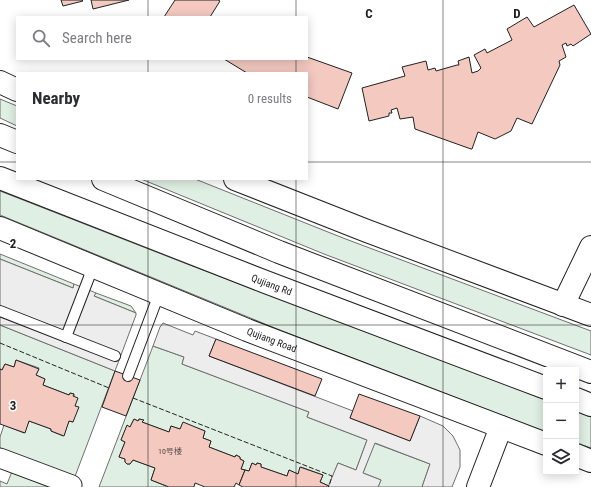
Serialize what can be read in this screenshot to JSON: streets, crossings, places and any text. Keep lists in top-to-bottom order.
{
  "streets": {
    "main road": ["Qujiang Rd", "Qujiang Road"]
  },
  "house_numbers": ["10号楼"],
  "page": {
    "search": "Search here",
    "heading": ["Nearby", "0 results"],
    "map_buttons": ["+", "−"]
  },
  "grid": {
    "columns": ["C", "D"],
    "rows": ["2", "3"]
  }
}
